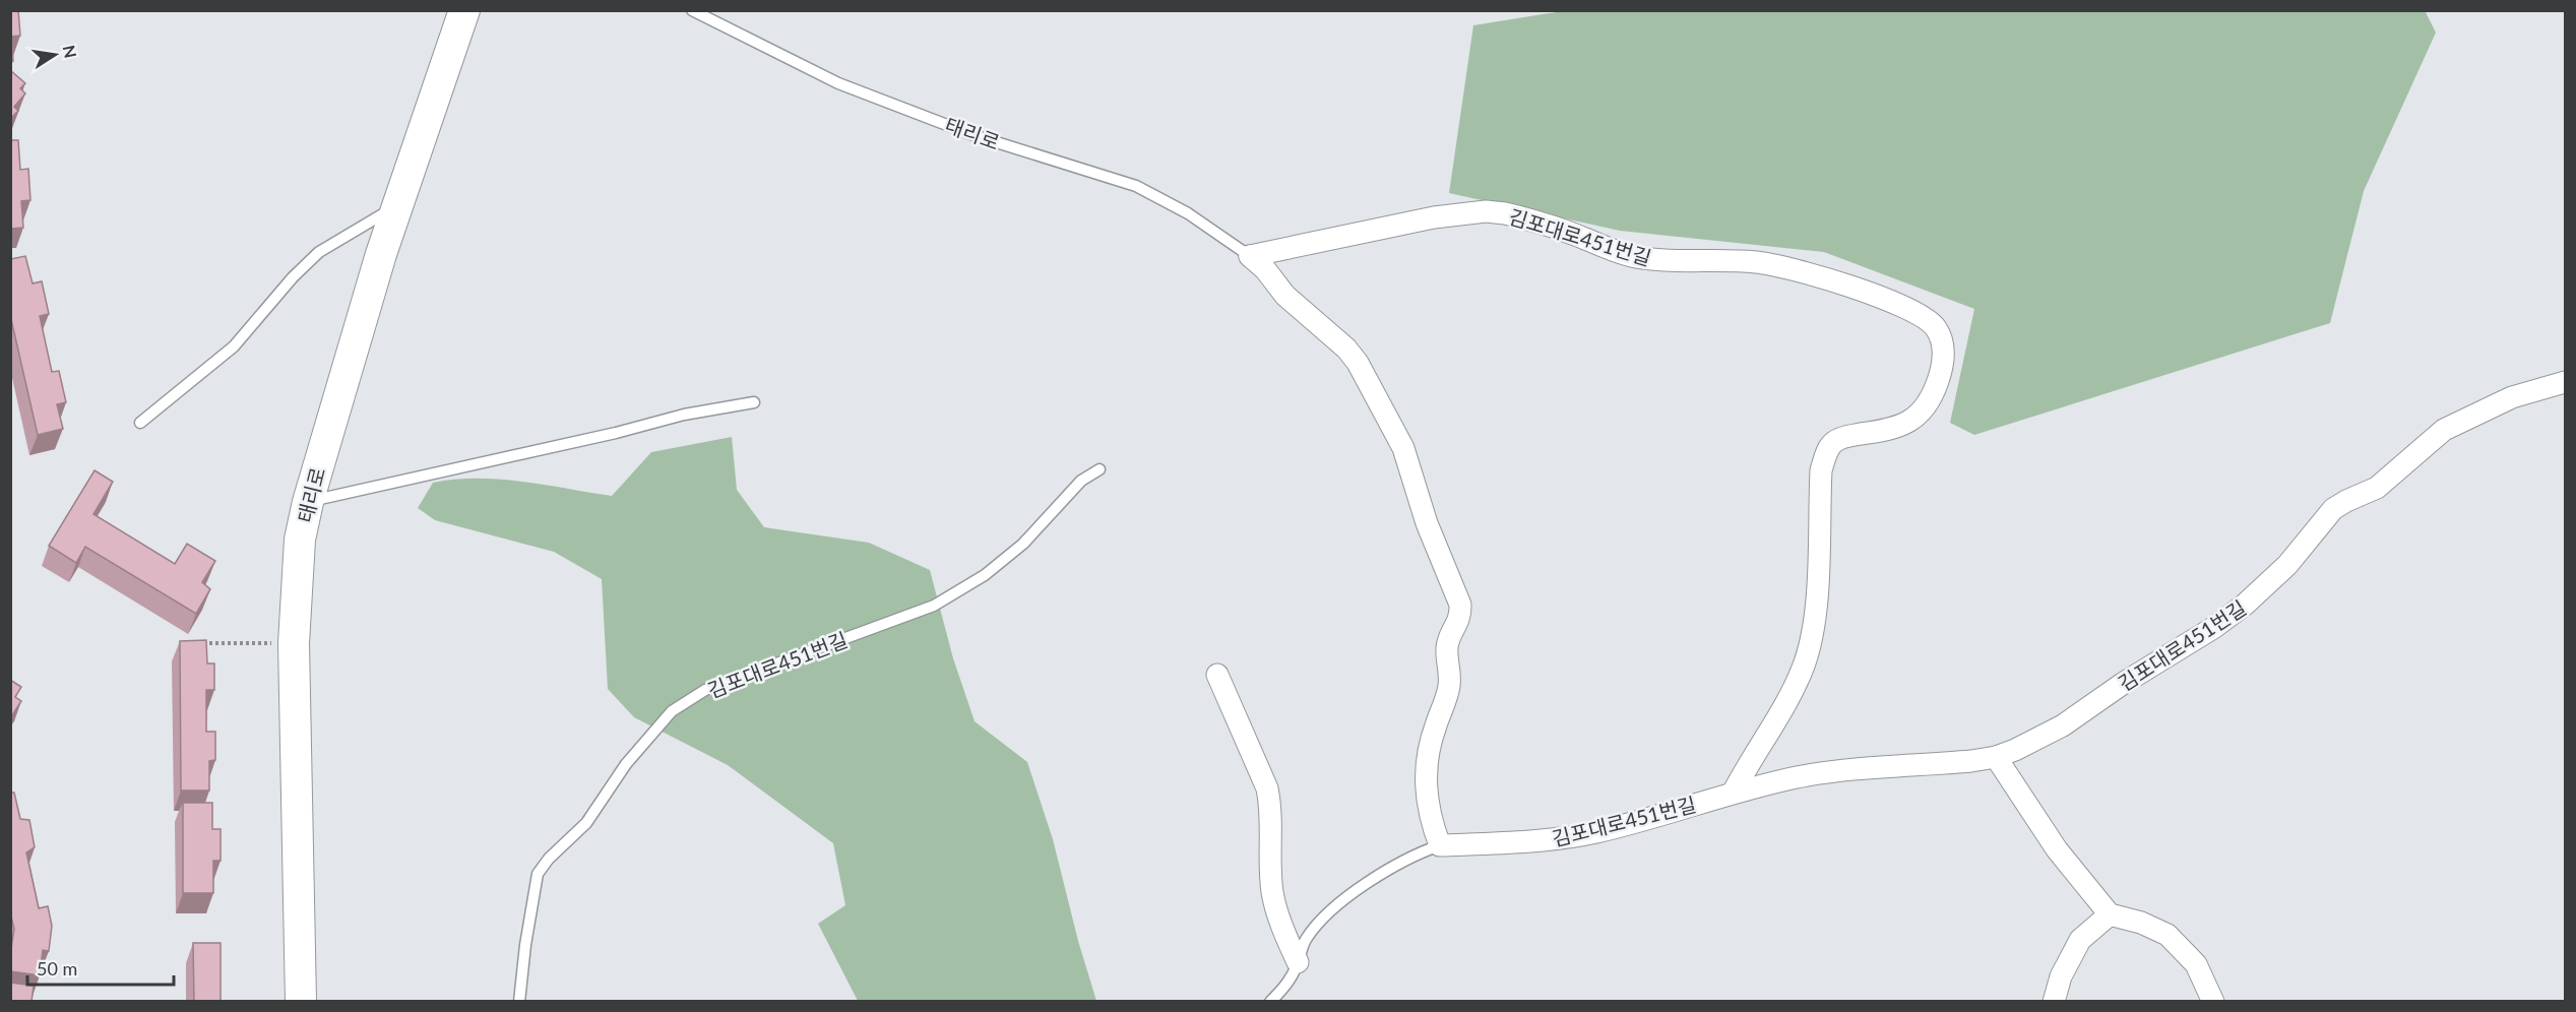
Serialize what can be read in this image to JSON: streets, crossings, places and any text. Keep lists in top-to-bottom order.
{
  "streets": {
    "street": ["태리로", "김포대로451번길"]
  },
  "crossings": [
    ["태리로", "김포대로451번길"]
  ],
  "scale_bar": "50 m",
  "north": "right"
}
